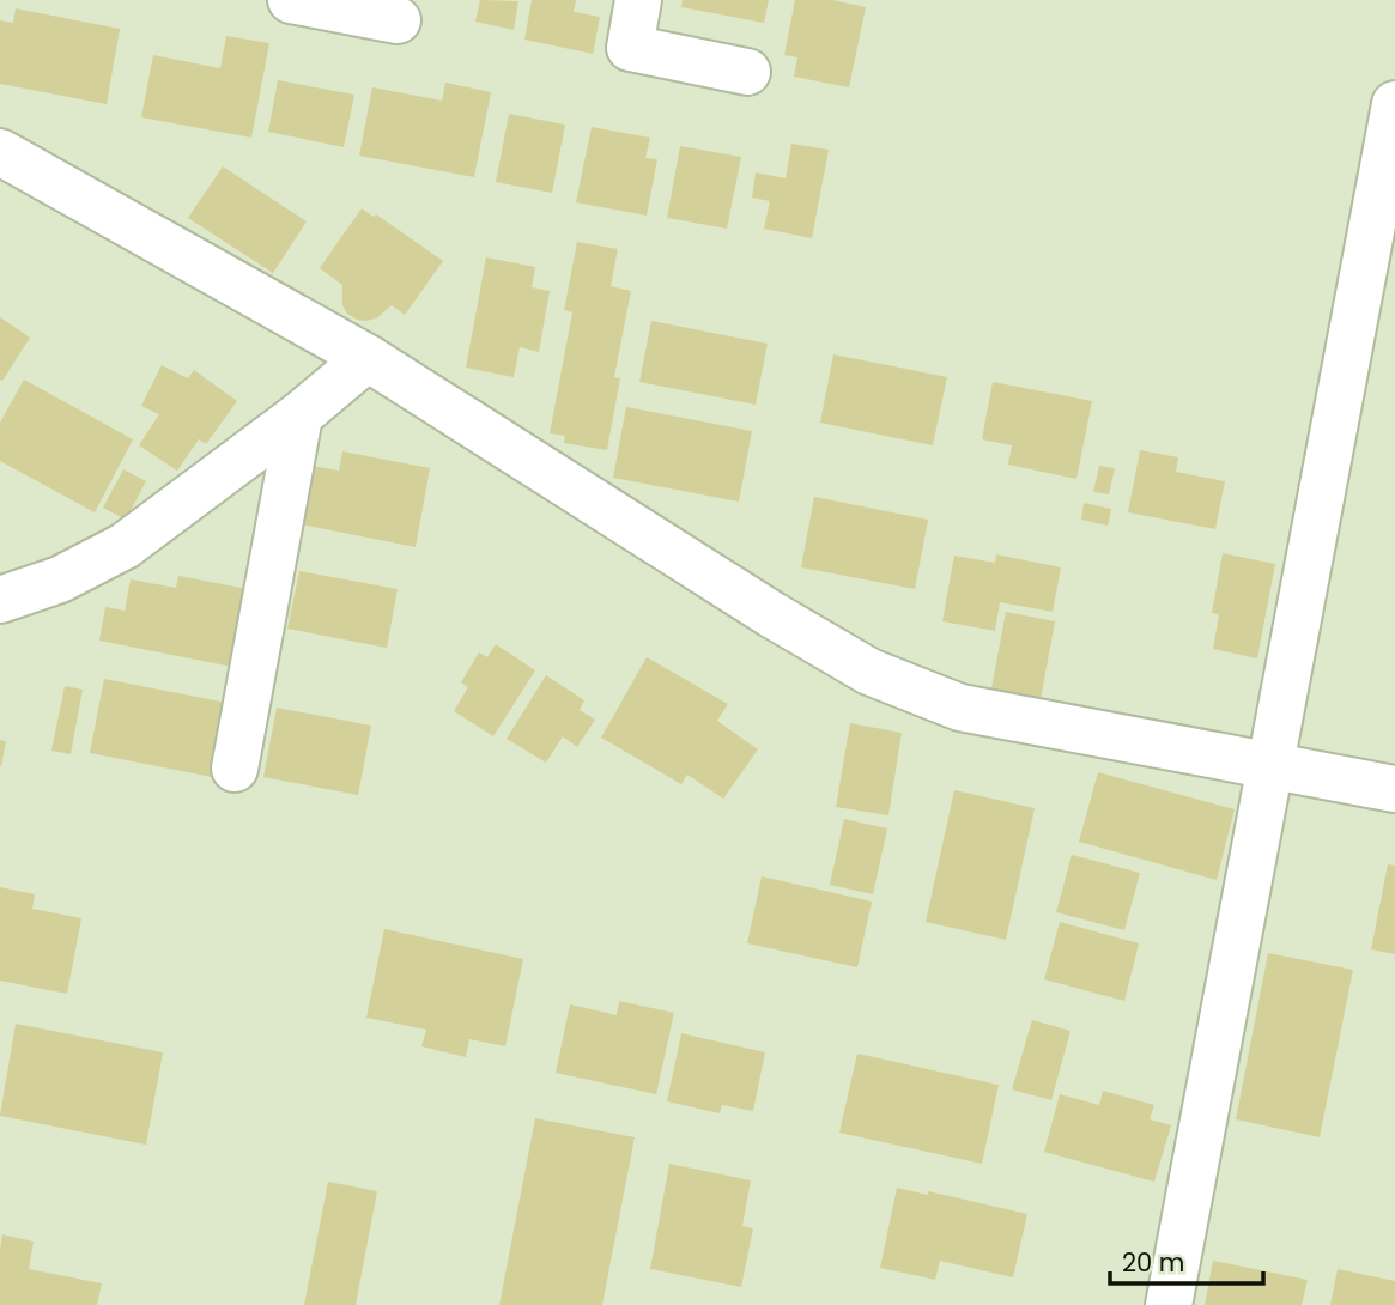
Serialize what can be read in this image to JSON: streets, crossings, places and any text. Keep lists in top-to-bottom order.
{
  "scale_bar": "20 m"
}
